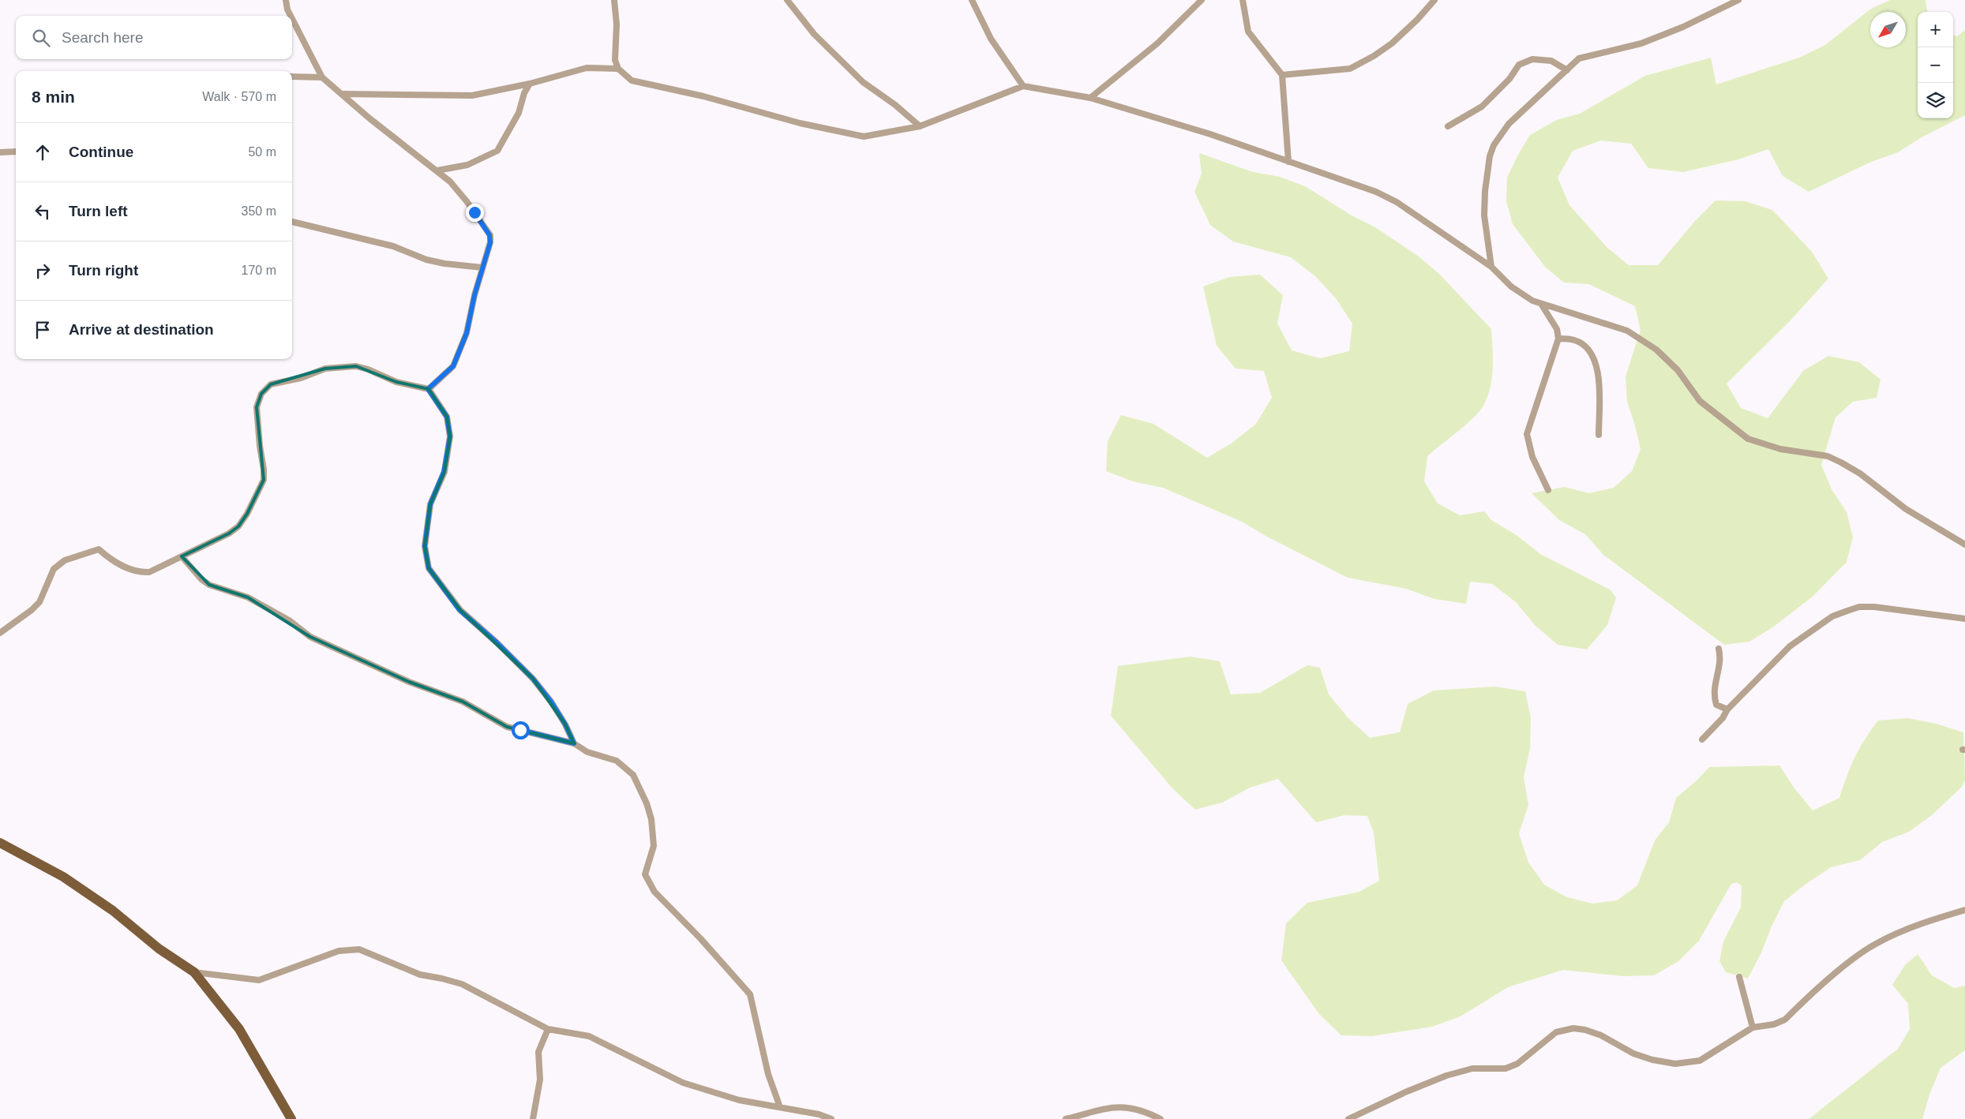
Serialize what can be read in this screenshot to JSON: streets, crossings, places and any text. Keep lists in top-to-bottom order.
{
  "north": "bottom left",
  "page": {
    "map_buttons": ["+", "−"],
    "search": "Search here",
    "heading": ["8 min", "Walk · 570 m"],
    "list": [
      ["Continue", "50 m"],
      ["Turn left", "350 m"],
      ["Turn right", "170 m"],
      "Arrive at destination"
    ]
  }
}
